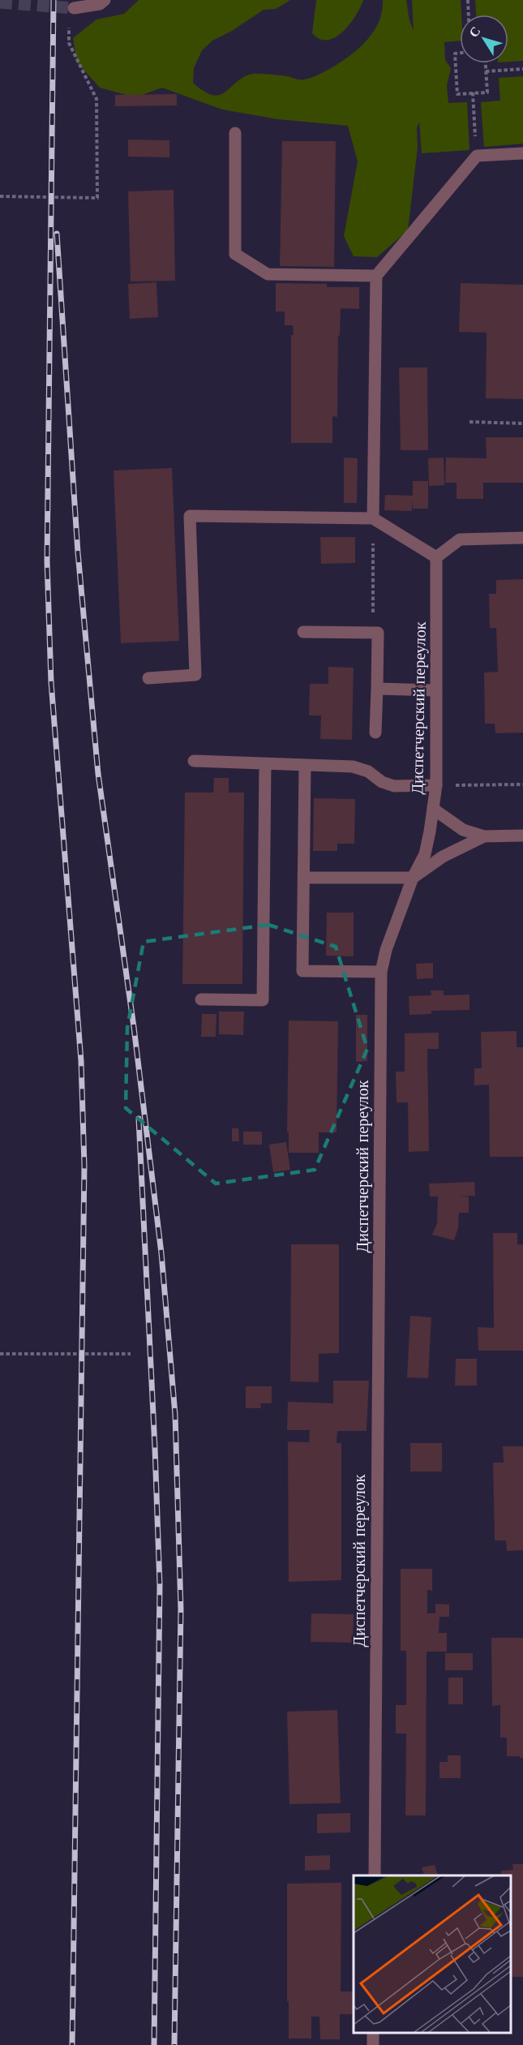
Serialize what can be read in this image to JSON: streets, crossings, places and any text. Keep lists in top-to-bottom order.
{
  "streets": {
    "street": ["Диспетчерский переулок"]
  },
  "north": "top left"
}
